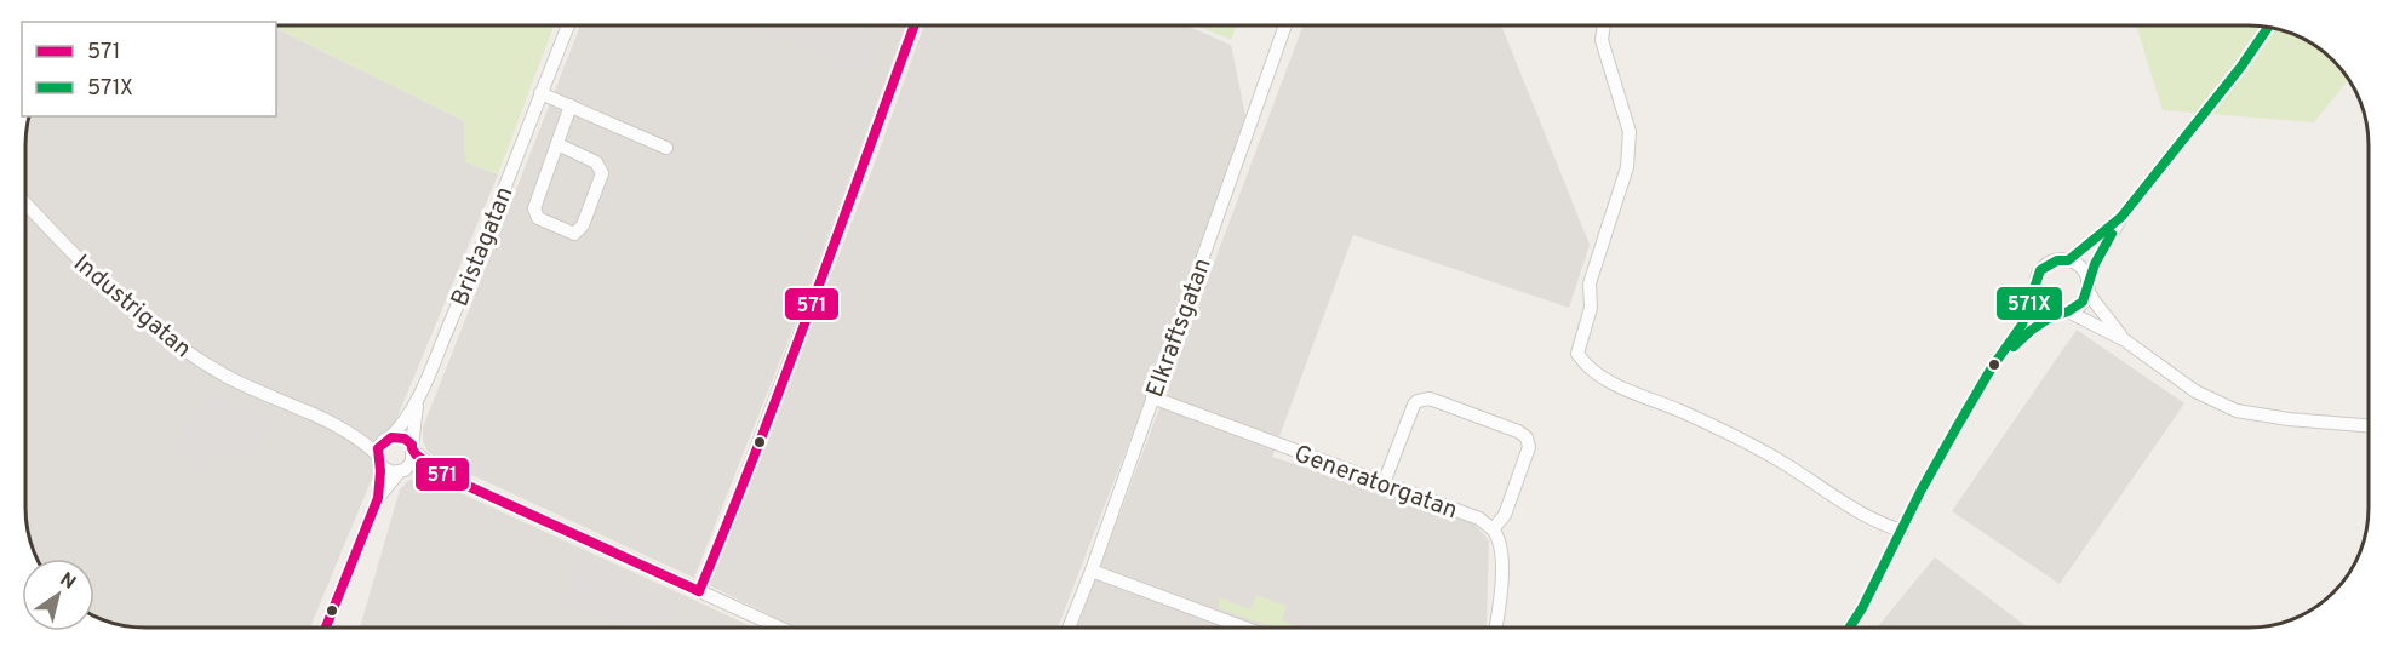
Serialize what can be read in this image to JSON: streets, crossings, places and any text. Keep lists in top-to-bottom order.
{
  "streets": {
    "street": [
      "Bristagatan",
      "Industrigatan",
      "Elkraftsgatan",
      "Generatorgatan"
    ]
  },
  "crossings": [
    ["Bristagatan", "Industrigatan"],
    ["Elkraftsgatan", "Generatorgatan"]
  ],
  "lines": ["transit line 571", "transit line 571X"],
  "legend": ["571", "571X"],
  "north": "top right"
}
